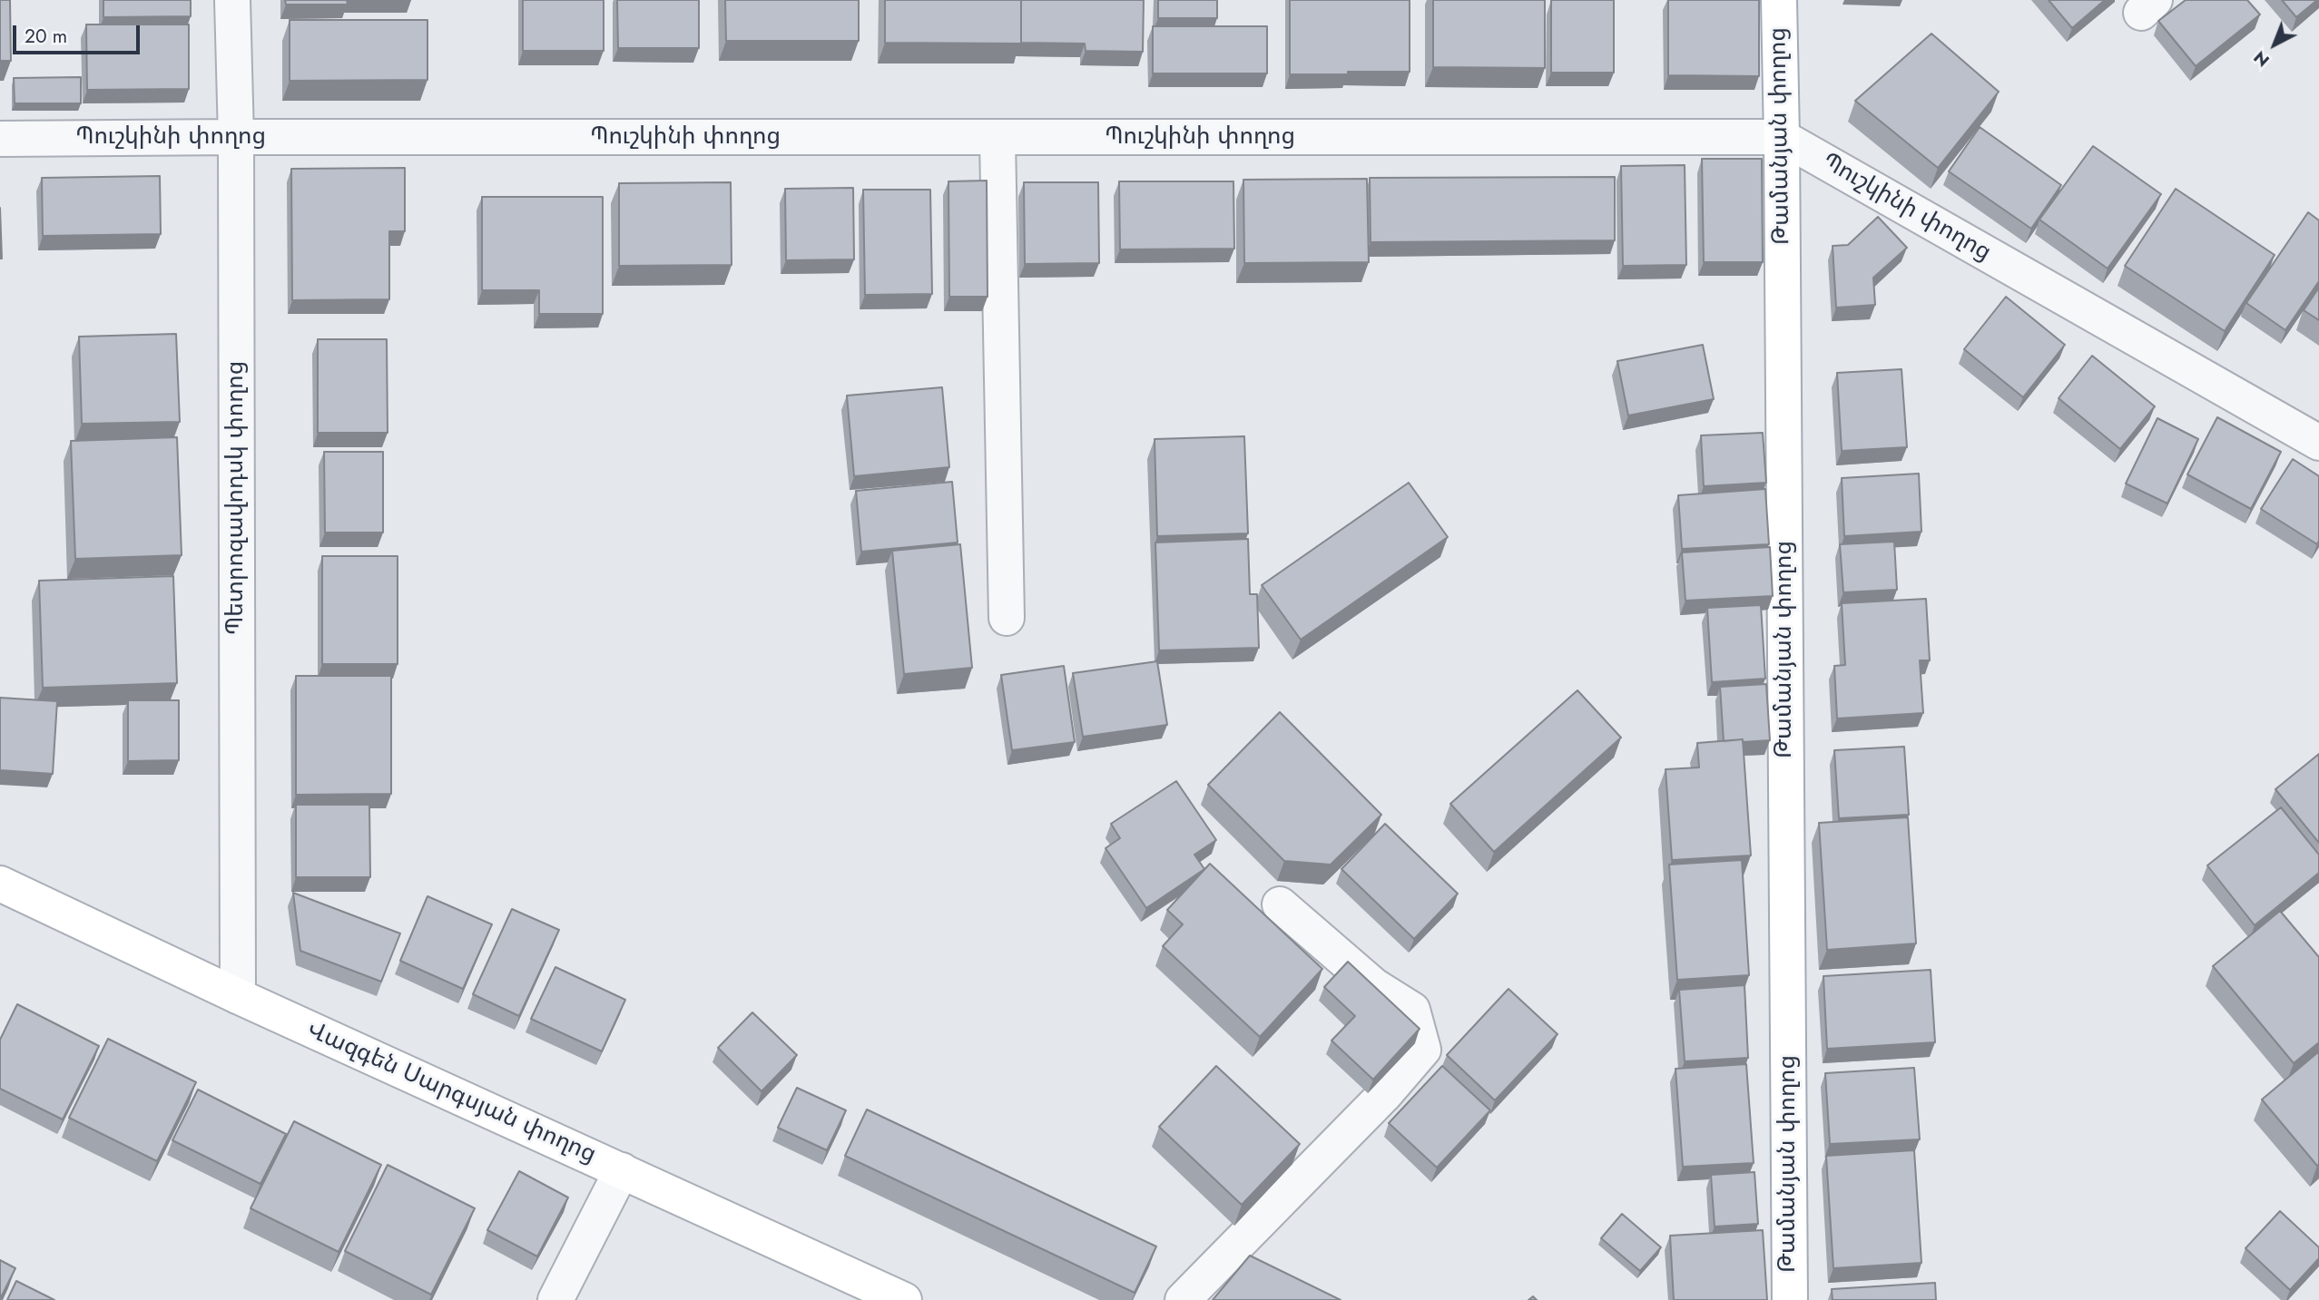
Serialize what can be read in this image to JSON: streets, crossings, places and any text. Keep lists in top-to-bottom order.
{
  "streets": {
    "main road": ["Թամանյան փողոց", "Վազգեն Սարգսյան փողոց"],
    "street": ["Պուշկինի փողոց", "Պետրոզավոդսկ փողոց"]
  },
  "crossings": [
    ["Թամանյան փողոց", "Պուշկինի փողոց"],
    ["Պուշկինի փողոց", "Պետրոզավոդսկ փողոց"],
    ["Պետրոզավոդսկ փողոց", "Վազգեն Սարգսյան փողոց"]
  ],
  "scale_bar": "20 m",
  "north": "bottom left"
}
